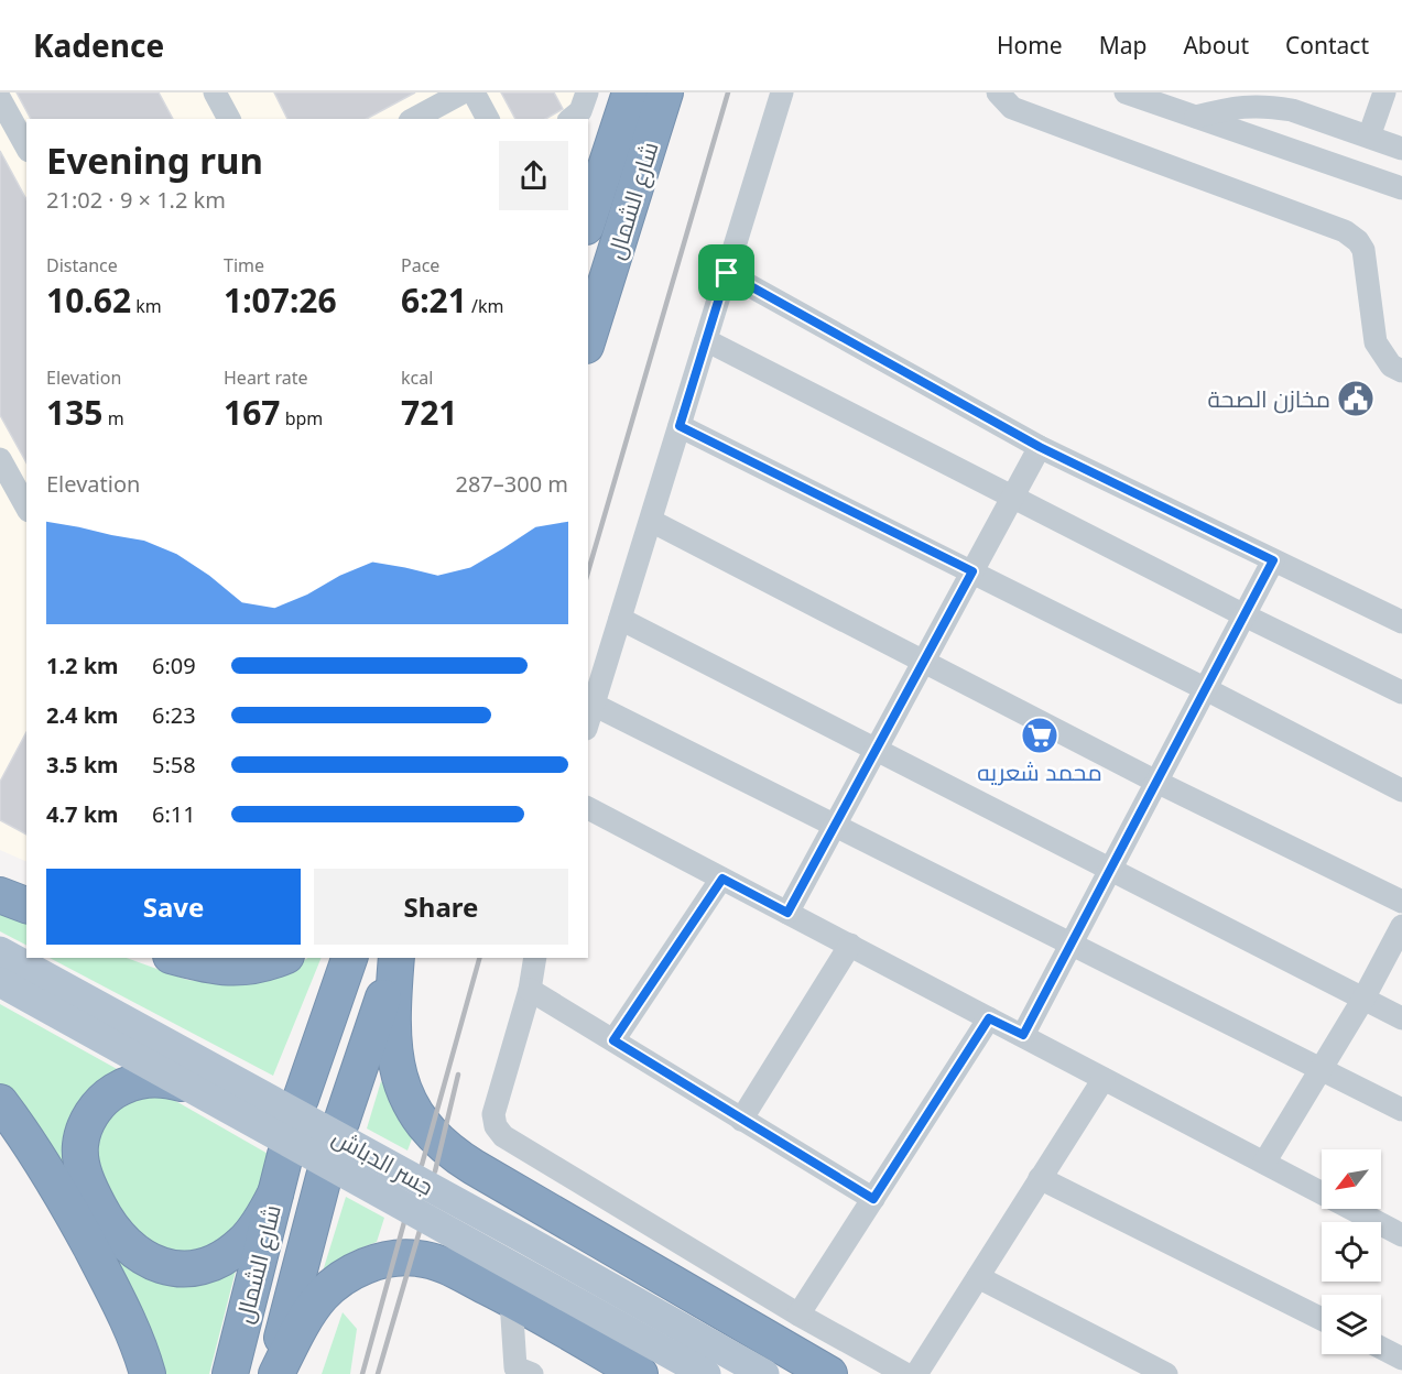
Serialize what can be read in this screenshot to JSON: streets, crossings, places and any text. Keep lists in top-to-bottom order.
{
  "streets": {
    "highway": ["شارع الشمال"],
    "main road": ["جسر الدباش"]
  },
  "places": {
    "public building": ["مخازن الصحة"],
    "supermarket": ["محمد شعريه"]
  },
  "north": "bottom left",
  "page": {
    "header": "Kadence",
    "nav": [
      "Home",
      "Map",
      "About",
      "Contact"
    ],
    "heading": ["Evening run", "21:02 · 9 × 1.2 km"],
    "stats": [
      ["Distance", "10.62 km"],
      ["Time", "1:07:26"],
      ["Pace", "6:21 /km"],
      ["Elevation", "135 m"],
      ["Heart rate", "167 bpm"],
      ["kcal", "721"]
    ],
    "chart": ["Elevation", "287–300 m"],
    "list": [
      {
        "name": "1.2 km",
        "note": "6:09"
      },
      {
        "name": "2.4 km",
        "note": "6:23"
      },
      {
        "name": "3.5 km",
        "note": "5:58"
      },
      {
        "name": "4.7 km",
        "note": "6:11"
      }
    ],
    "buttons": ["Save", "Share"]
  }
}
